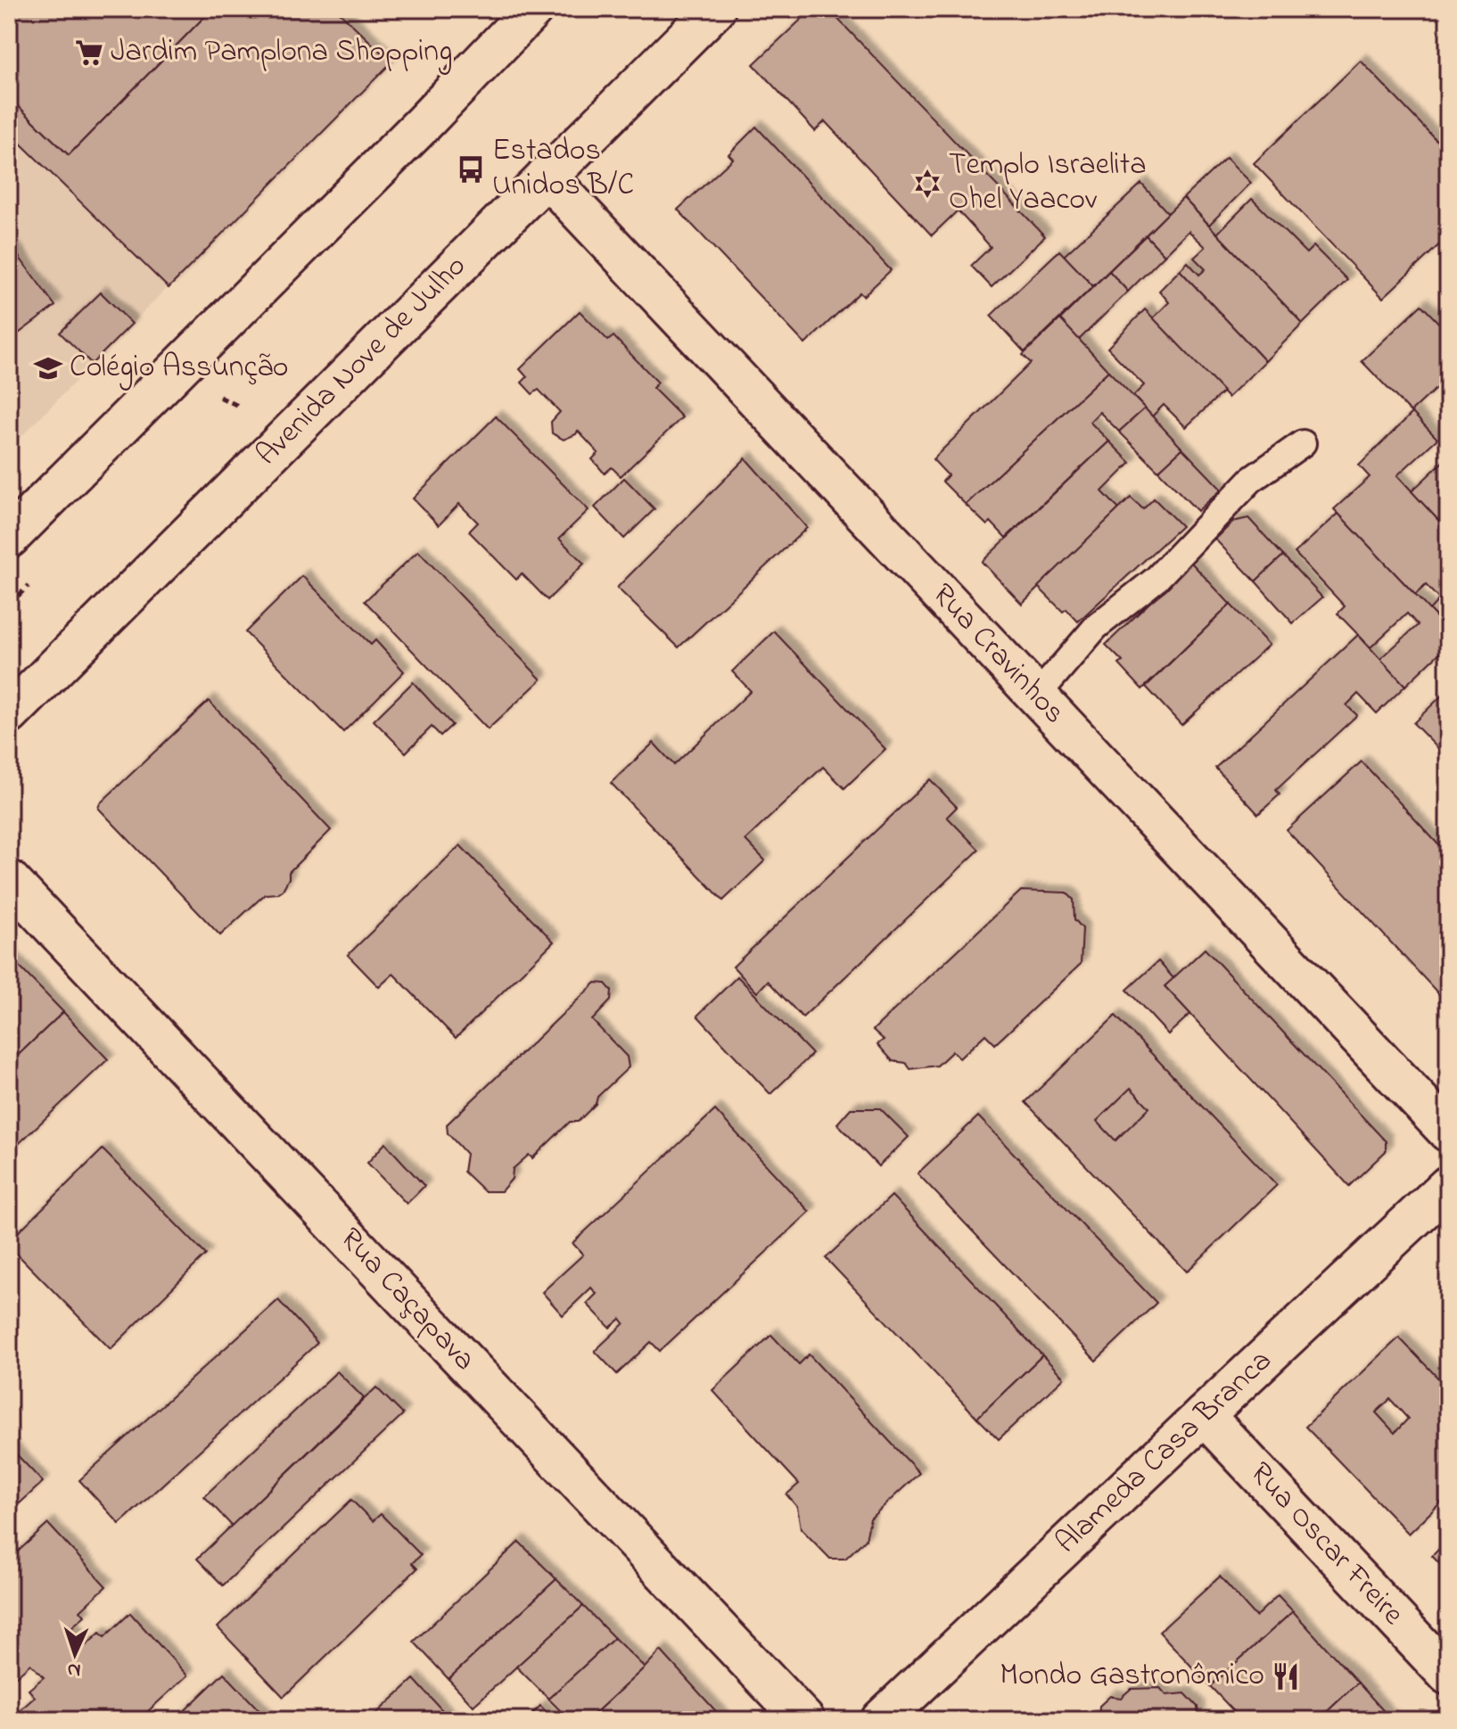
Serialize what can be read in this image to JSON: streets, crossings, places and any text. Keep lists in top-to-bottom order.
{
  "streets": {
    "street": [
      "Avenida Nove de Julho",
      "Rua Cravinhos",
      "Rua Caçapava",
      "Alameda Casa Branca",
      "Rua Oscar Freire"
    ]
  },
  "crossings": [
    ["Avenida Nove de Julho", "Rua Cravinhos"],
    ["Alameda Casa Branca", "Rua Oscar Freire"]
  ],
  "places": {
    "supermarket": ["Jardim Pamplona Shopping"],
    "bus stop": ["Estados Unidos B/C"],
    "synagogue": ["Templo Israelita Ohel Yaacov"],
    "school or university": ["Colégio Assunção"],
    "restaurant": ["Mondo Gastronômico"]
  },
  "north": "bottom"
}
